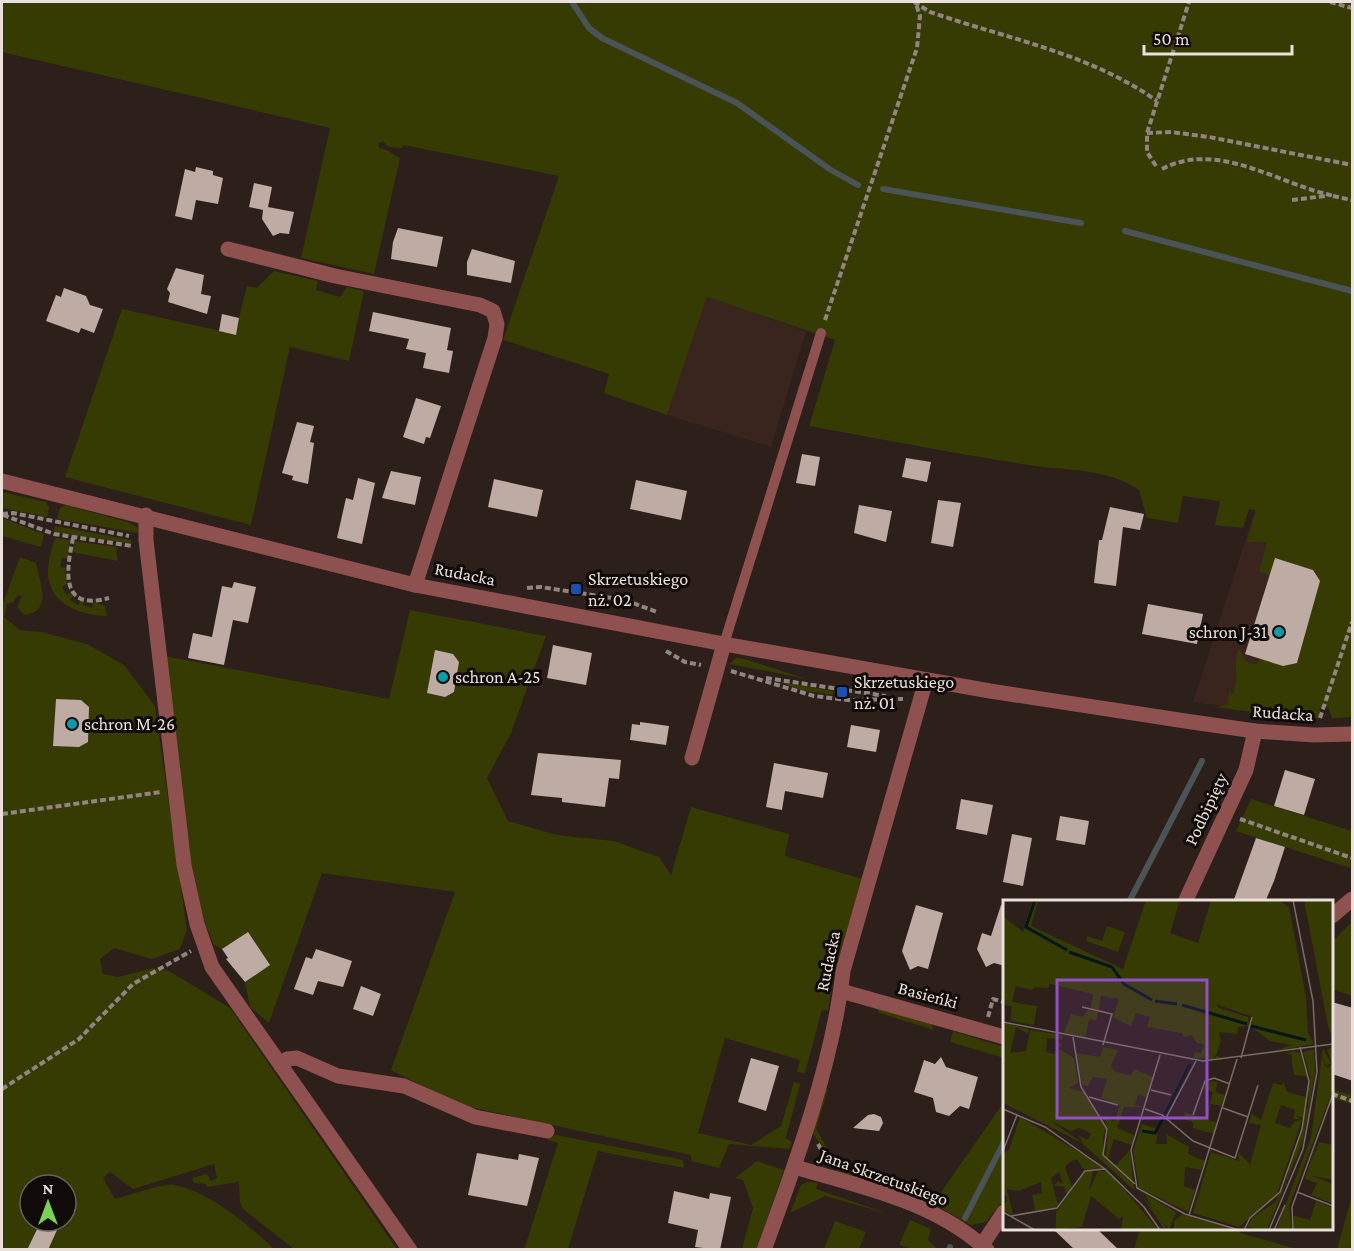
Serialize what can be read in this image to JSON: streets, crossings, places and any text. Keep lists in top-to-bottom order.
{
  "streets": {
    "street": [
      "Rudacka",
      "Podbipięty",
      "Basieńki",
      "Jana Skrzetuskiego"
    ]
  },
  "crossings": [
    ["Rudacka", "Podbipięty"],
    ["Rudacka", "Basieńki"],
    ["Rudacka", "Jana Skrzetuskiego"]
  ],
  "places": {
    "transit": ["Skrzetuskiego nż. 02", "Skrzetuskiego nż. 01"],
    "other": ["schron J-31", "schron A-25", "schron M-26"]
  },
  "scale_bar": "50 m",
  "north": "top"
}
